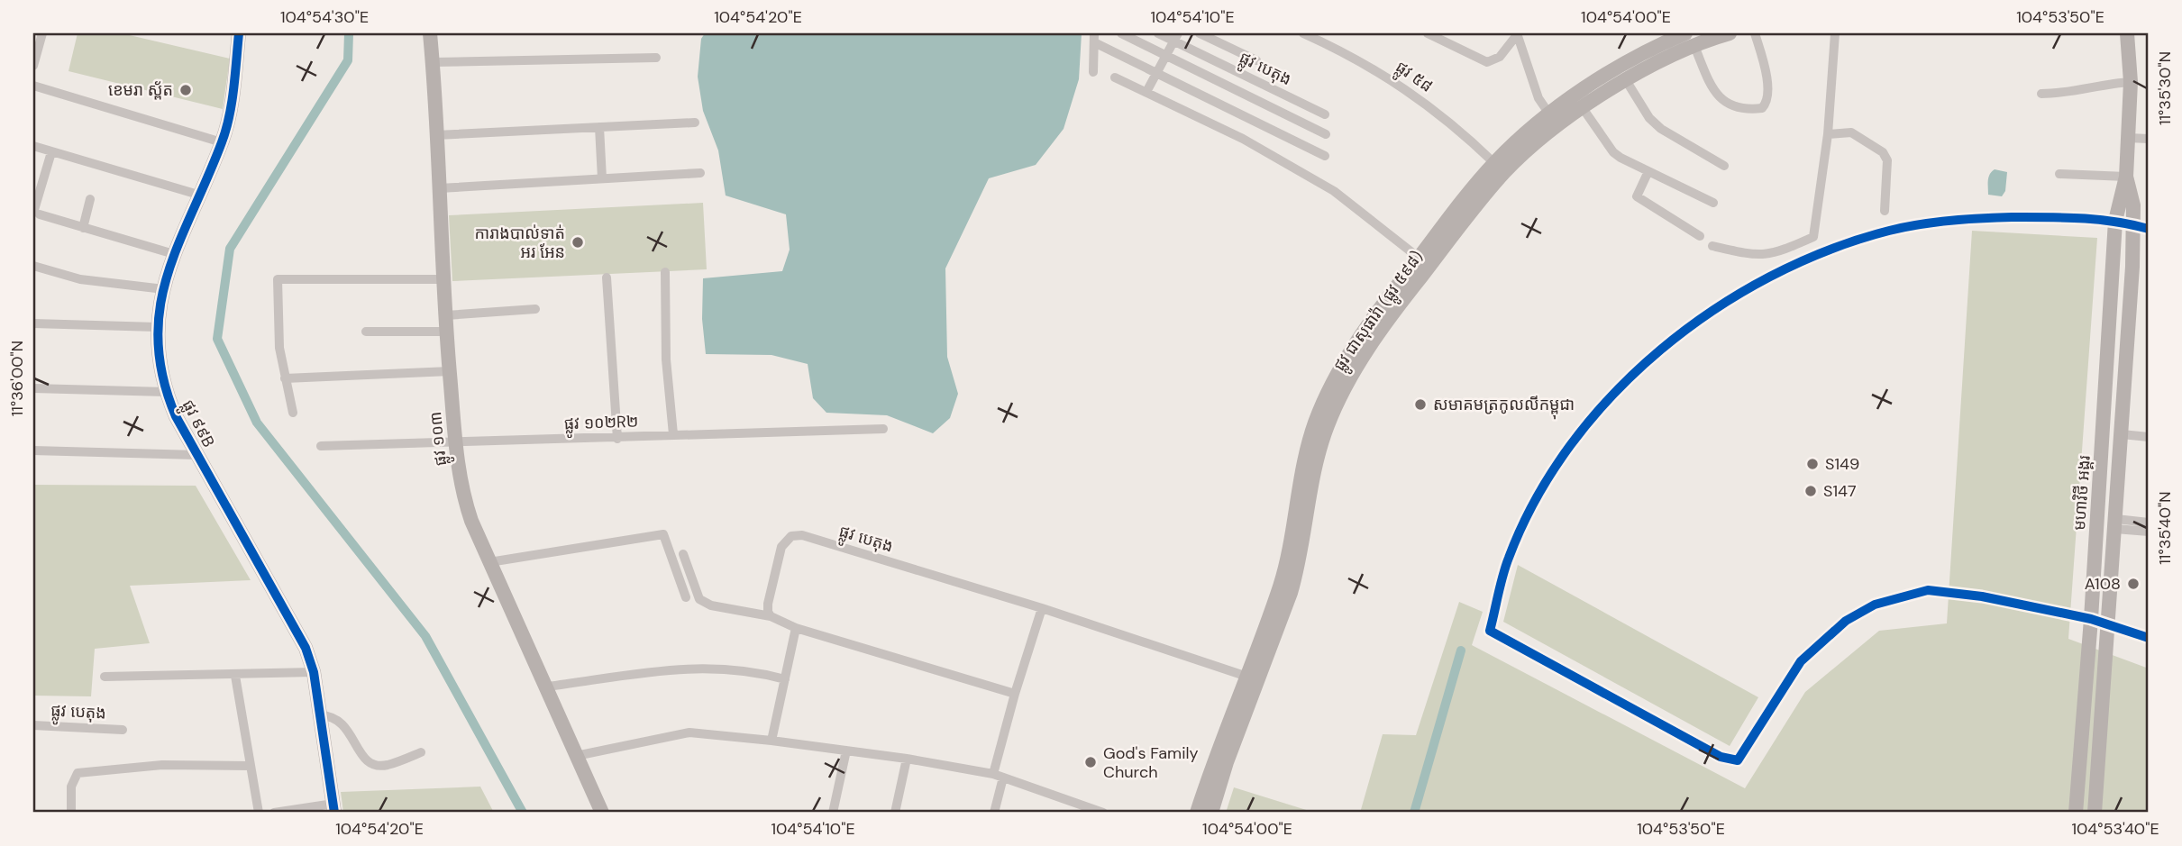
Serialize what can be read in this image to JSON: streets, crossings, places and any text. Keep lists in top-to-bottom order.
{
  "streets": {
    "main road": [
      "ផ្លូវ ជាសុផារ៉ា (ផ្លូវ ៥៩៨)",
      "ផ្លូវ ៩៩B",
      "ផ្លូវ ១០៣",
      "មហាវិថី អង្គរ"
    ],
    "street": ["ផ្លូវ បេតុង", "ផ្លូវ ៥៨", "ផ្លូវ ១០២R២"]
  },
  "crossings": [
    ["ផ្លូវ បេតុង", "ផ្លូវ ជាសុផារ៉ា (ផ្លូវ ៥៩៨)"],
    ["ផ្លូវ ៥៨", "ផ្លូវ ជាសុផារ៉ា (ផ្លូវ ៥៩៨)"],
    ["ផ្លូវ ១០២R២", "ផ្លូវ ១០៣"]
  ],
  "places": [
    "ខេមរា ស្ព័ត",
    "ការាងបាល់ទាត់ អរ អែន",
    "សមាគមត្រកូលលីកម្ពុជា",
    "S149",
    "S147",
    "A108",
    "God's Family Church"
  ],
  "coordinates": [
    "104°54'30\"E",
    "104°54'20\"E",
    "104°54'10\"E",
    "104°54'00\"E",
    "104°53'50\"E",
    "11°35'30\"N",
    "11°36'00\"N",
    "11°35'40\"N",
    "104°53'40\"E"
  ]
}
